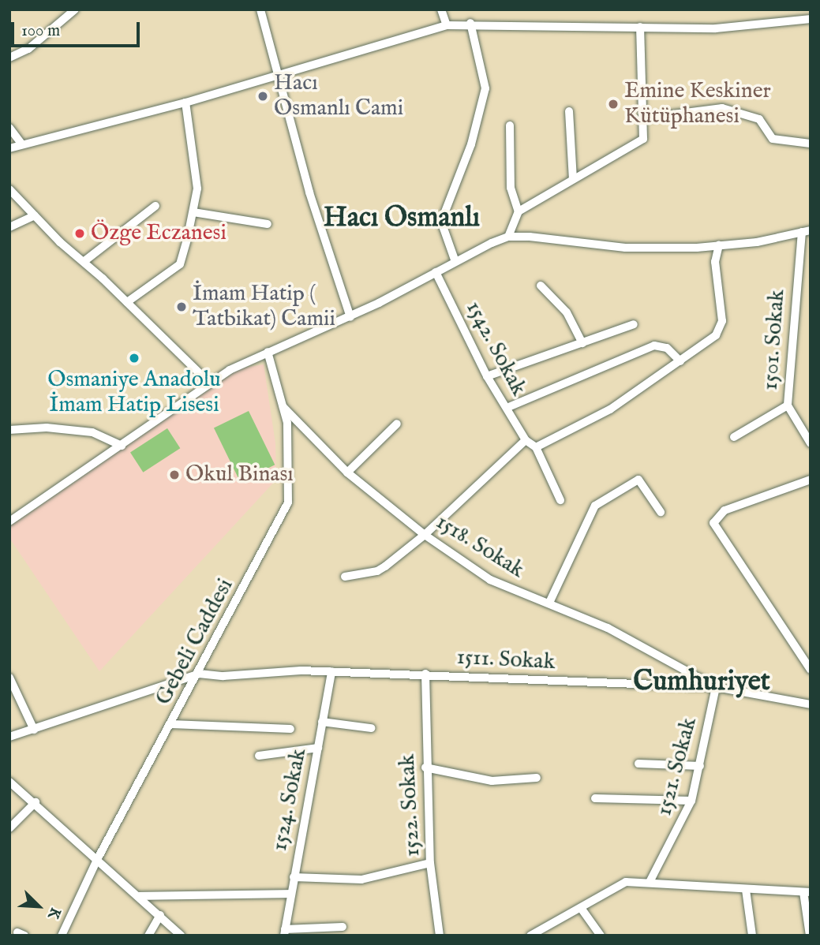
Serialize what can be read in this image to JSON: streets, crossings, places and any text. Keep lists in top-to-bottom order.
{
  "streets": {
    "street": [
      "1501. Sokak",
      "1542. Sokak",
      "1518. Sokak",
      "Gebeli Caddesi",
      "1511. Sokak",
      "1521. Sokak",
      "1524. Sokak",
      "1522. Sokak"
    ]
  },
  "crossings": [
    ["1518. Sokak", "Gebeli Caddesi"],
    ["1518. Sokak", "1511. Sokak"],
    ["1518. Sokak", "1521. Sokak"],
    ["Gebeli Caddesi", "1511. Sokak"],
    ["1511. Sokak", "1521. Sokak"],
    ["1511. Sokak", "1524. Sokak"],
    ["1511. Sokak", "1522. Sokak"]
  ],
  "districts": ["Hacı Osmanlı", "Cumhuriyet"],
  "places": [
    "Hacı Osmanlı Cami",
    "Emine Keskiner Kütüphanesi",
    "Özge Eczanesi",
    "İmam Hatip ( Tatbikat) Camii",
    "Osmaniye Anadolu İmam Hatip Lisesi",
    "Okul Binası"
  ],
  "scale_bar": "100 m",
  "north": "bottom right"
}
